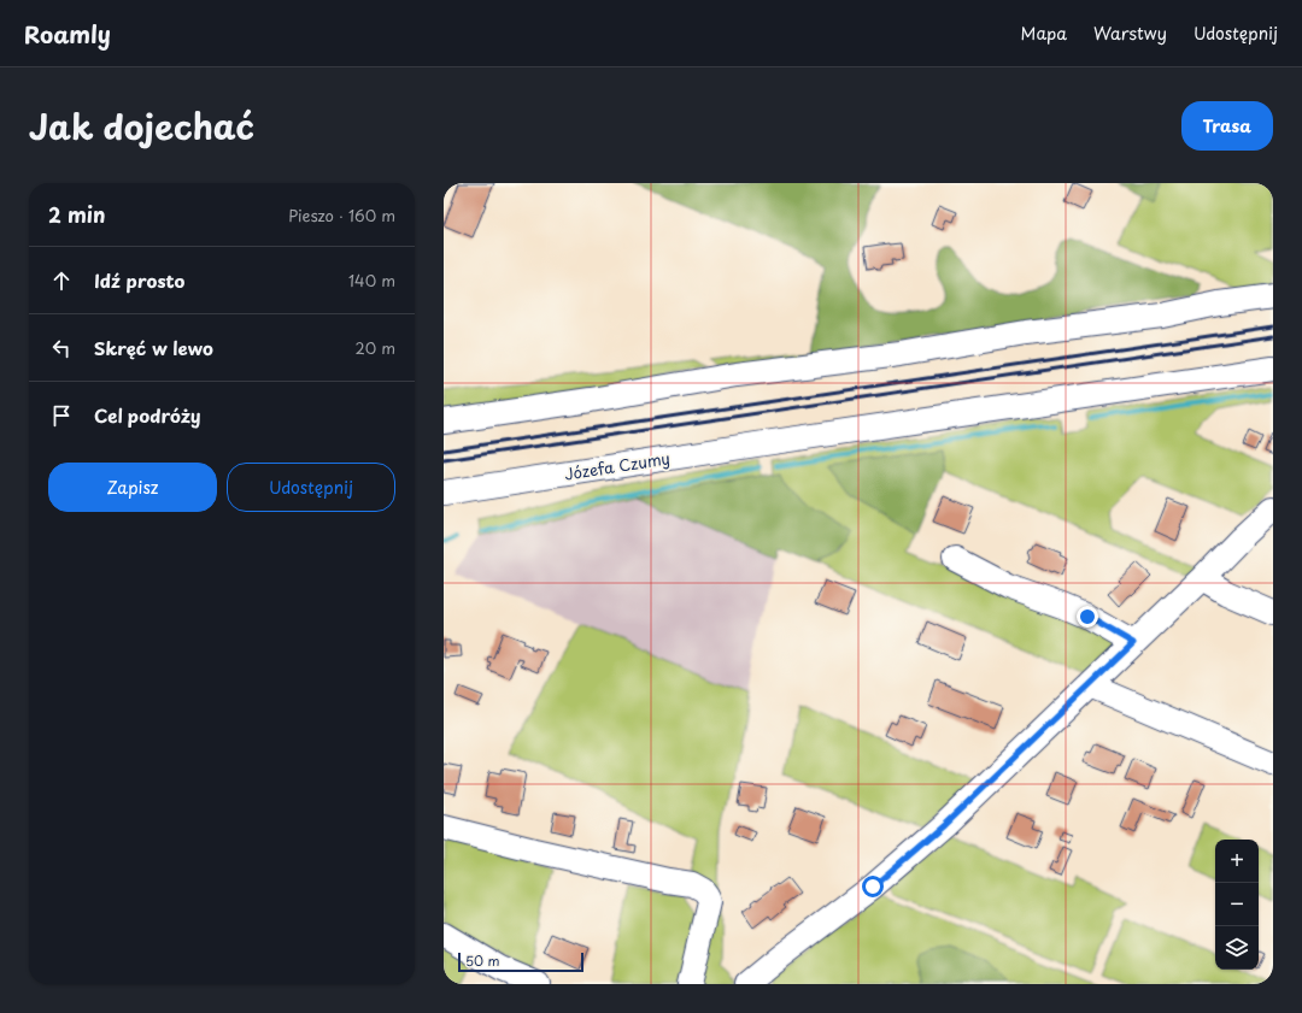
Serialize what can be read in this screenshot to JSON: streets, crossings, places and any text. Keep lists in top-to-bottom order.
{
  "streets": {
    "street": ["Józefa Czumy"]
  },
  "scale_bar": "50 m",
  "page": {
    "header": "Roamly",
    "nav": ["Mapa", "Warstwy", "Udostępnij"],
    "title": "Jak dojechać",
    "buttons": [
      "Trasa",
      ["Zapisz", "Udostępnij"]
    ],
    "heading": ["2 min", "Pieszo · 160 m"],
    "list": [
      ["Idź prosto", "140 m"],
      ["Skręć w lewo", "20 m"],
      "Cel podróży"
    ],
    "map_buttons": ["+", "−"],
    "scale": "50 m"
  }
}
